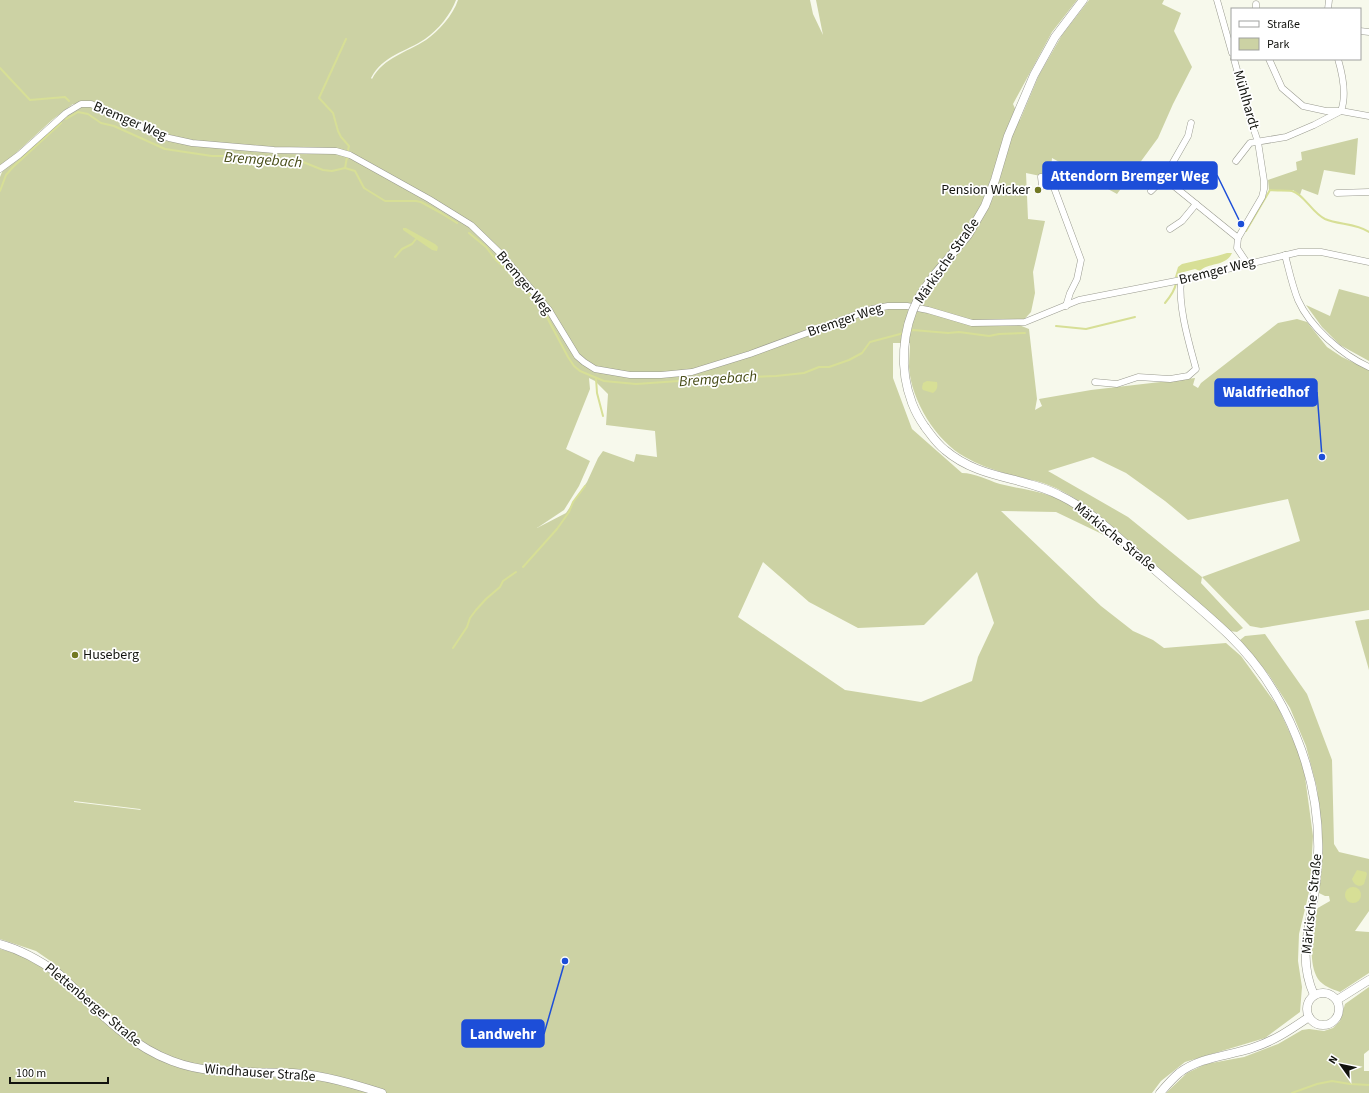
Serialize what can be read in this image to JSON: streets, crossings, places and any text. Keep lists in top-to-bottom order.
{
  "streets": {
    "main road": ["Märkische Straße", "Plettenberger Straße", "Windhauser Straße"],
    "street": ["Mühlhardt", "Bremger Weg"]
  },
  "crossings": [
    ["Plettenberger Straße", "Windhauser Straße"]
  ],
  "water": ["Bremgebach"],
  "places": [
    "Pension Wicker",
    "Attendorn Bremger Weg",
    "Waldfriedhof",
    "Huseberg",
    "Landwehr"
  ],
  "legend": ["Straße", "Park"],
  "scale_bar": "100 m",
  "north": "top left"
}
